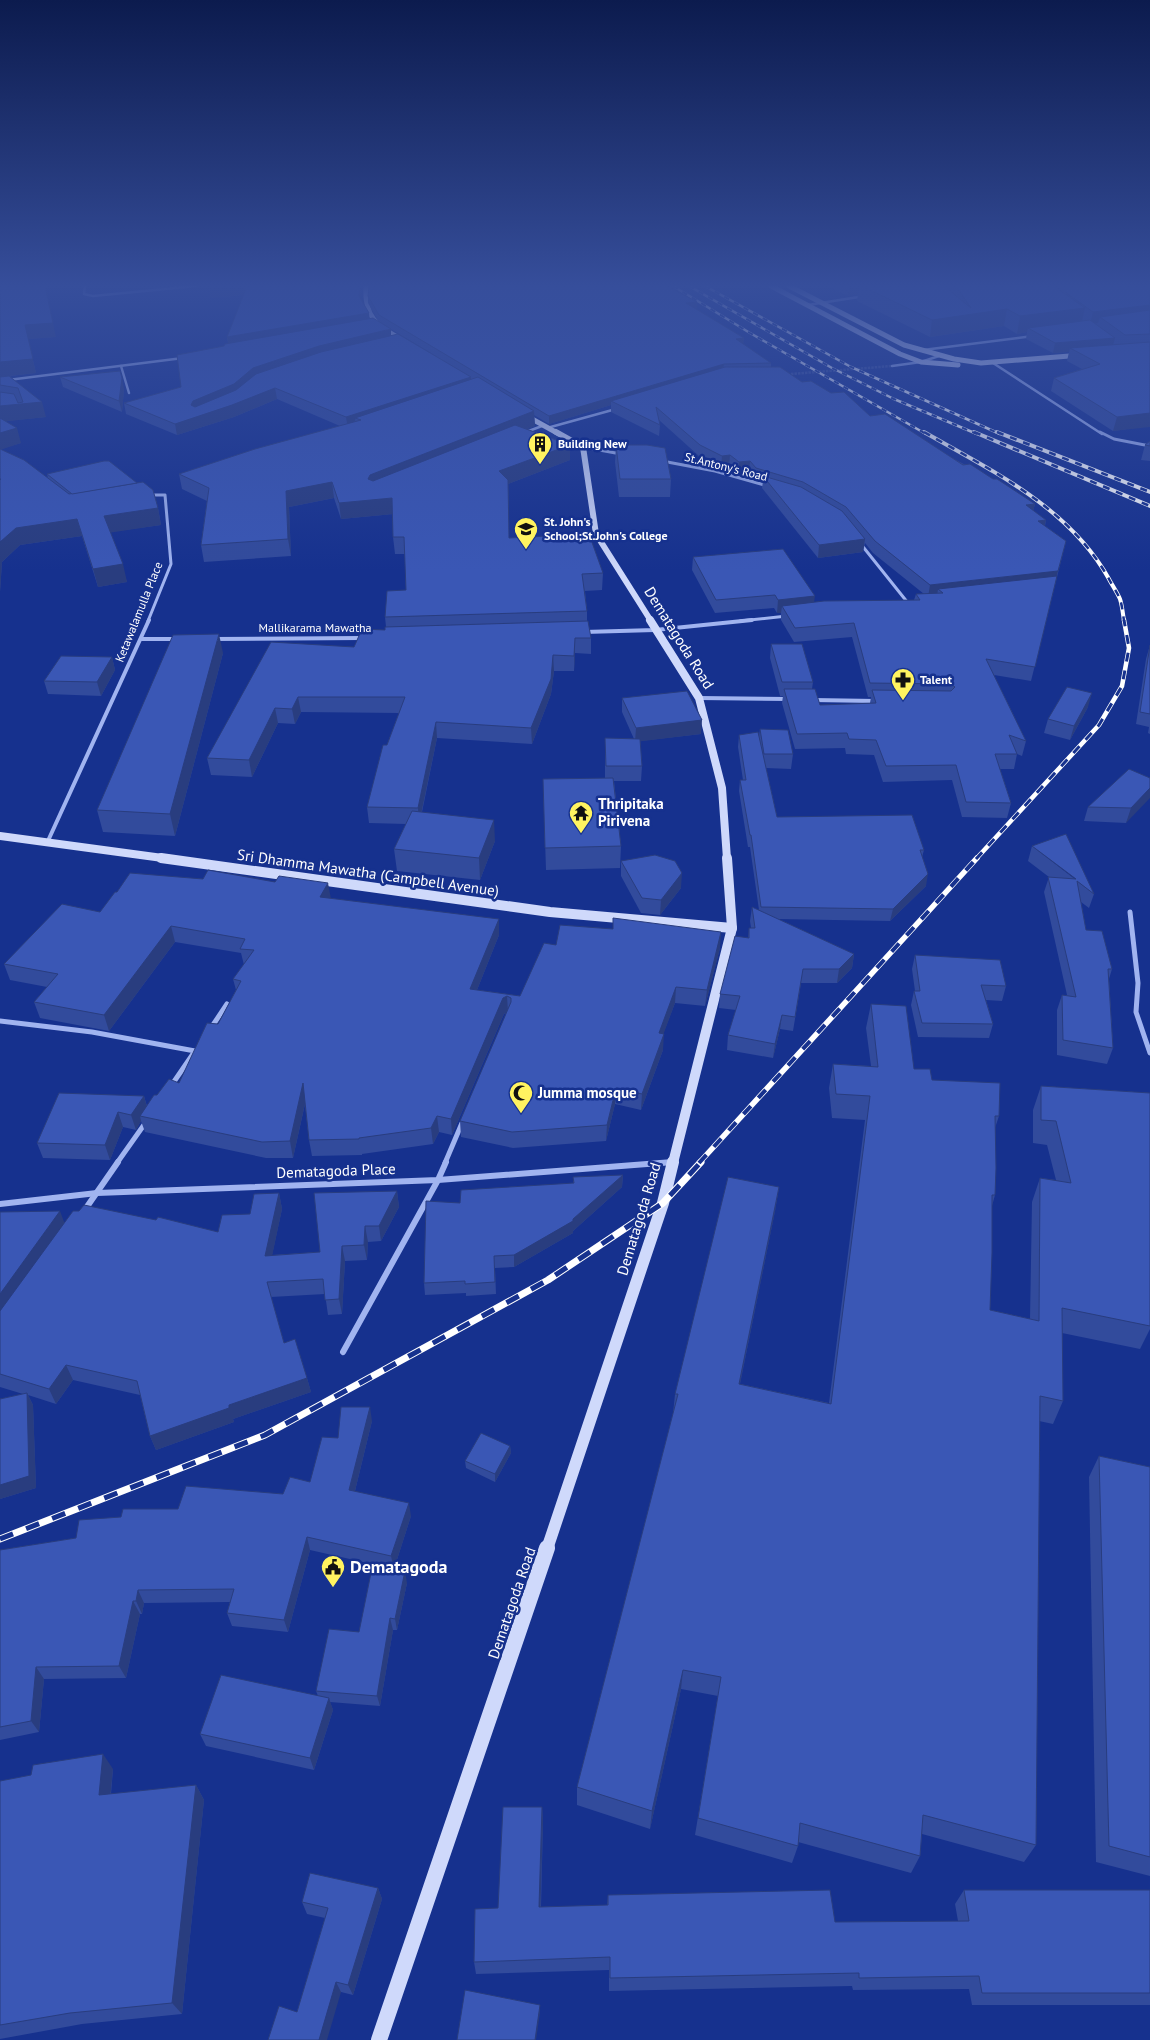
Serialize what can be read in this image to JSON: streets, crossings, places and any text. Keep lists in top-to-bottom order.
{
  "streets": {
    "main road": ["Dematagoda Road", "Sri Dhamma Mawatha (Campbell Avenue)"],
    "street": [
      "St.Antony's Road",
      "Ketawalamulla Place",
      "Mallikarama Mawatha",
      "Dematagoda Place"
    ]
  },
  "crossings": [
    ["Ketawalamulla Place", "Sri Dhamma Mawatha (Campbell Avenue)"],
    ["Dematagoda Road", "Sri Dhamma Mawatha (Campbell Avenue)"],
    ["Dematagoda Road", "Dematagoda Place"]
  ],
  "places": {
    "building": ["Building New"],
    "school or university": ["St. John's School;St.John's College"],
    "pharmacy": ["Talent"],
    "temple": ["Thripitaka Pirivena"],
    "mosque": ["Jumma mosque"],
    "public building": ["Dematagoda"]
  }
}
